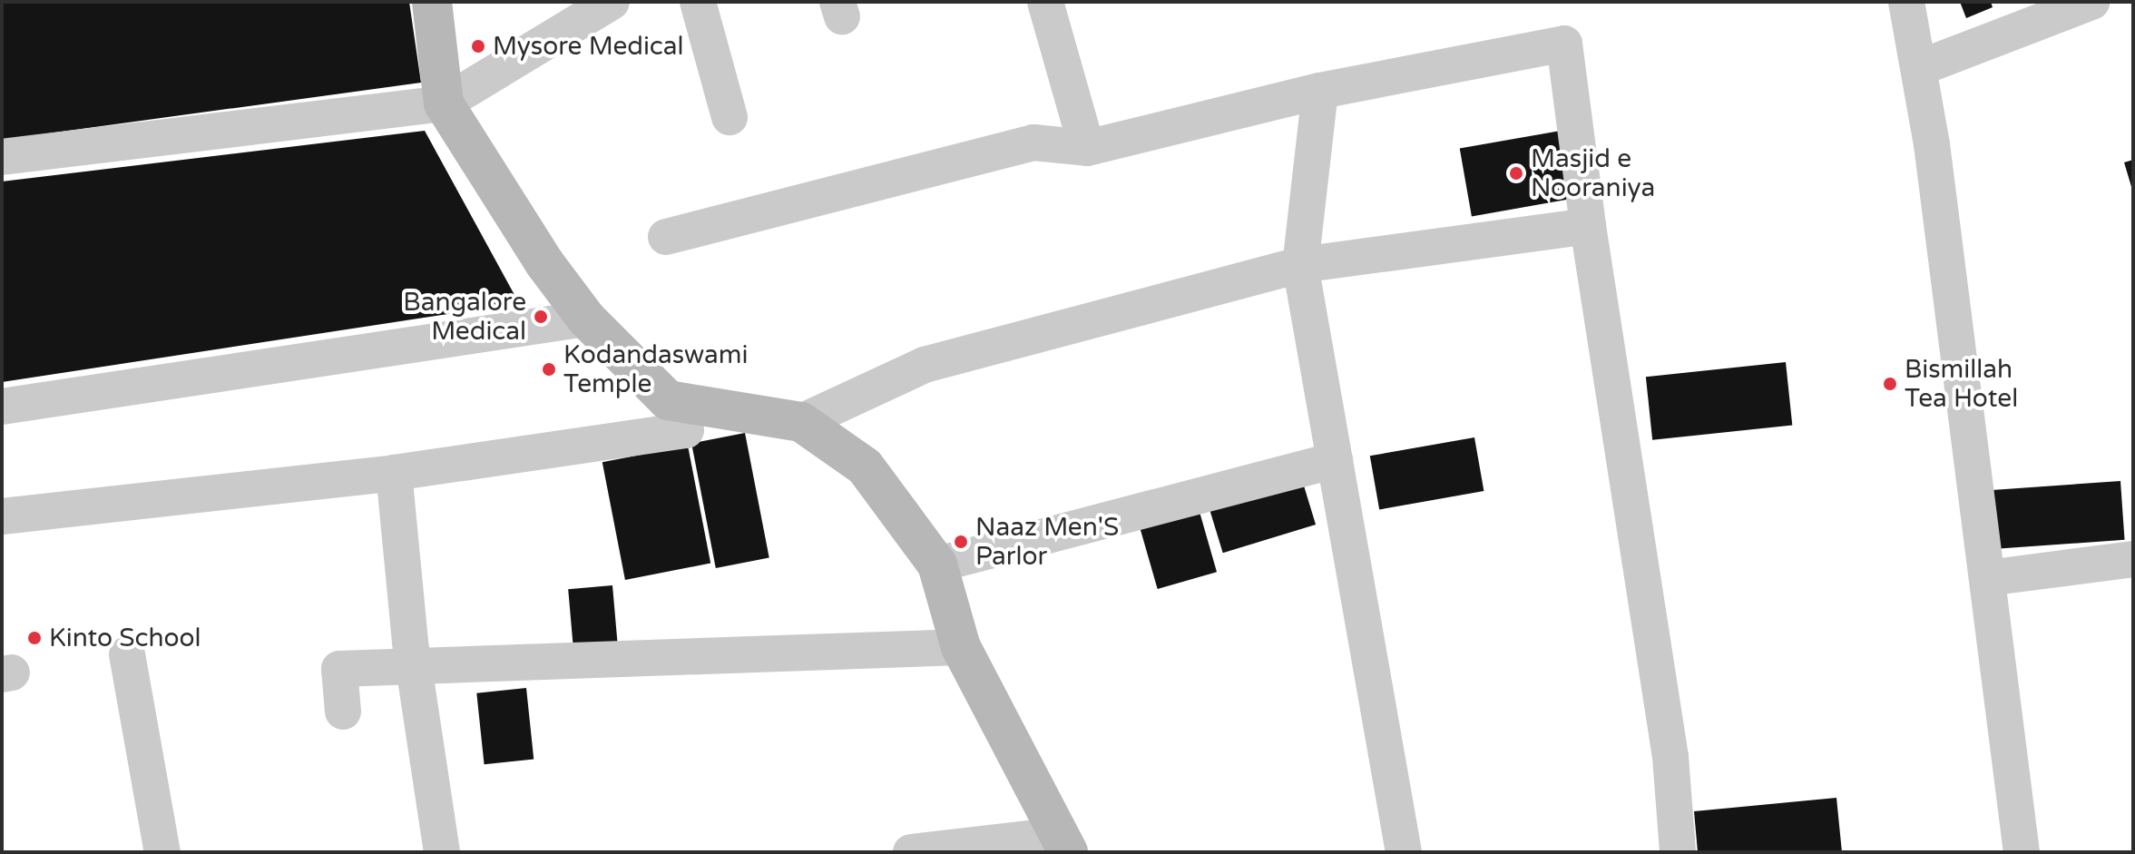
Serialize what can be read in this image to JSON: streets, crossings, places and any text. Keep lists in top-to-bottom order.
{
  "places": [
    "Mysore Medical",
    "Masjid e Nooraniya",
    "Bangalore Medical",
    "Kodandaswami Temple",
    "Bismillah Tea Hotel",
    "Naaz Men'S Parlor",
    "Kinto School"
  ]
}
